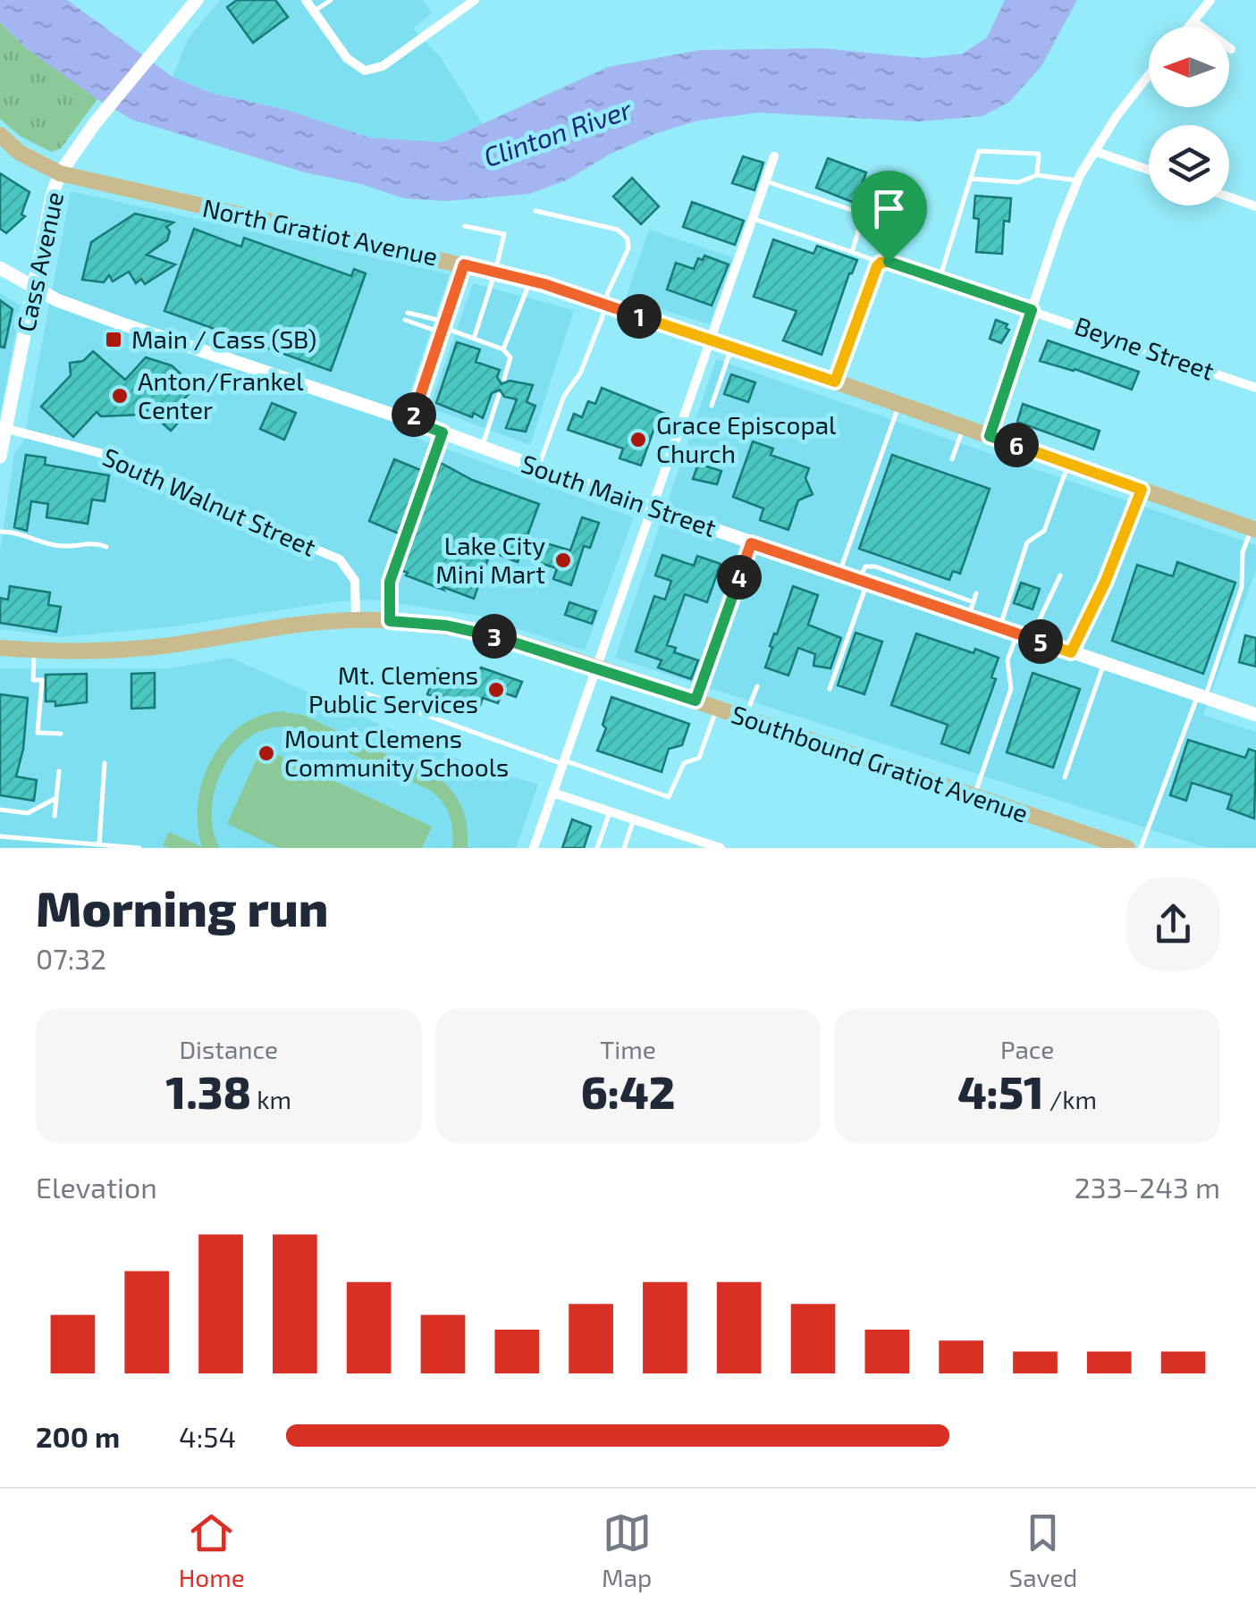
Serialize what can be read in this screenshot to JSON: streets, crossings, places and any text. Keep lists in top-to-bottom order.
{
  "streets": {
    "main road": ["North Gratiot Avenue", "Southbound Gratiot Avenue"],
    "street": [
      "Cass Avenue",
      "Beyne Street",
      "South Main Street",
      "South Walnut Street"
    ]
  },
  "crossings": [
    ["North Gratiot Avenue", "Cass Avenue"],
    ["Cass Avenue", "South Main Street"],
    ["Cass Avenue", "South Walnut Street"],
    ["South Walnut Street", "Southbound Gratiot Avenue"]
  ],
  "water": ["Clinton River"],
  "places": {
    "transit": ["Main / Cass (SB)"],
    "other": [
      "Anton/Frankel Center",
      "Grace Episcopal Church",
      "Lake City Mini Mart",
      "Mt. Clemens Public Services",
      "Mount Clemens Community Schools"
    ]
  },
  "north": "left",
  "page": {
    "pins": [
      "1",
      "2",
      "6",
      "4",
      "3",
      "5"
    ],
    "heading": ["Morning run", "07:32"],
    "stats": [
      ["Distance", "1.38 km"],
      ["Time", "6:42"],
      ["Pace", "4:51 /km"]
    ],
    "chart": ["Elevation", "233–243 m"],
    "list": [
      {
        "name": "200 m",
        "note": "4:54"
      }
    ],
    "tabs": ["Home", "Map", "Saved"]
  }
}
